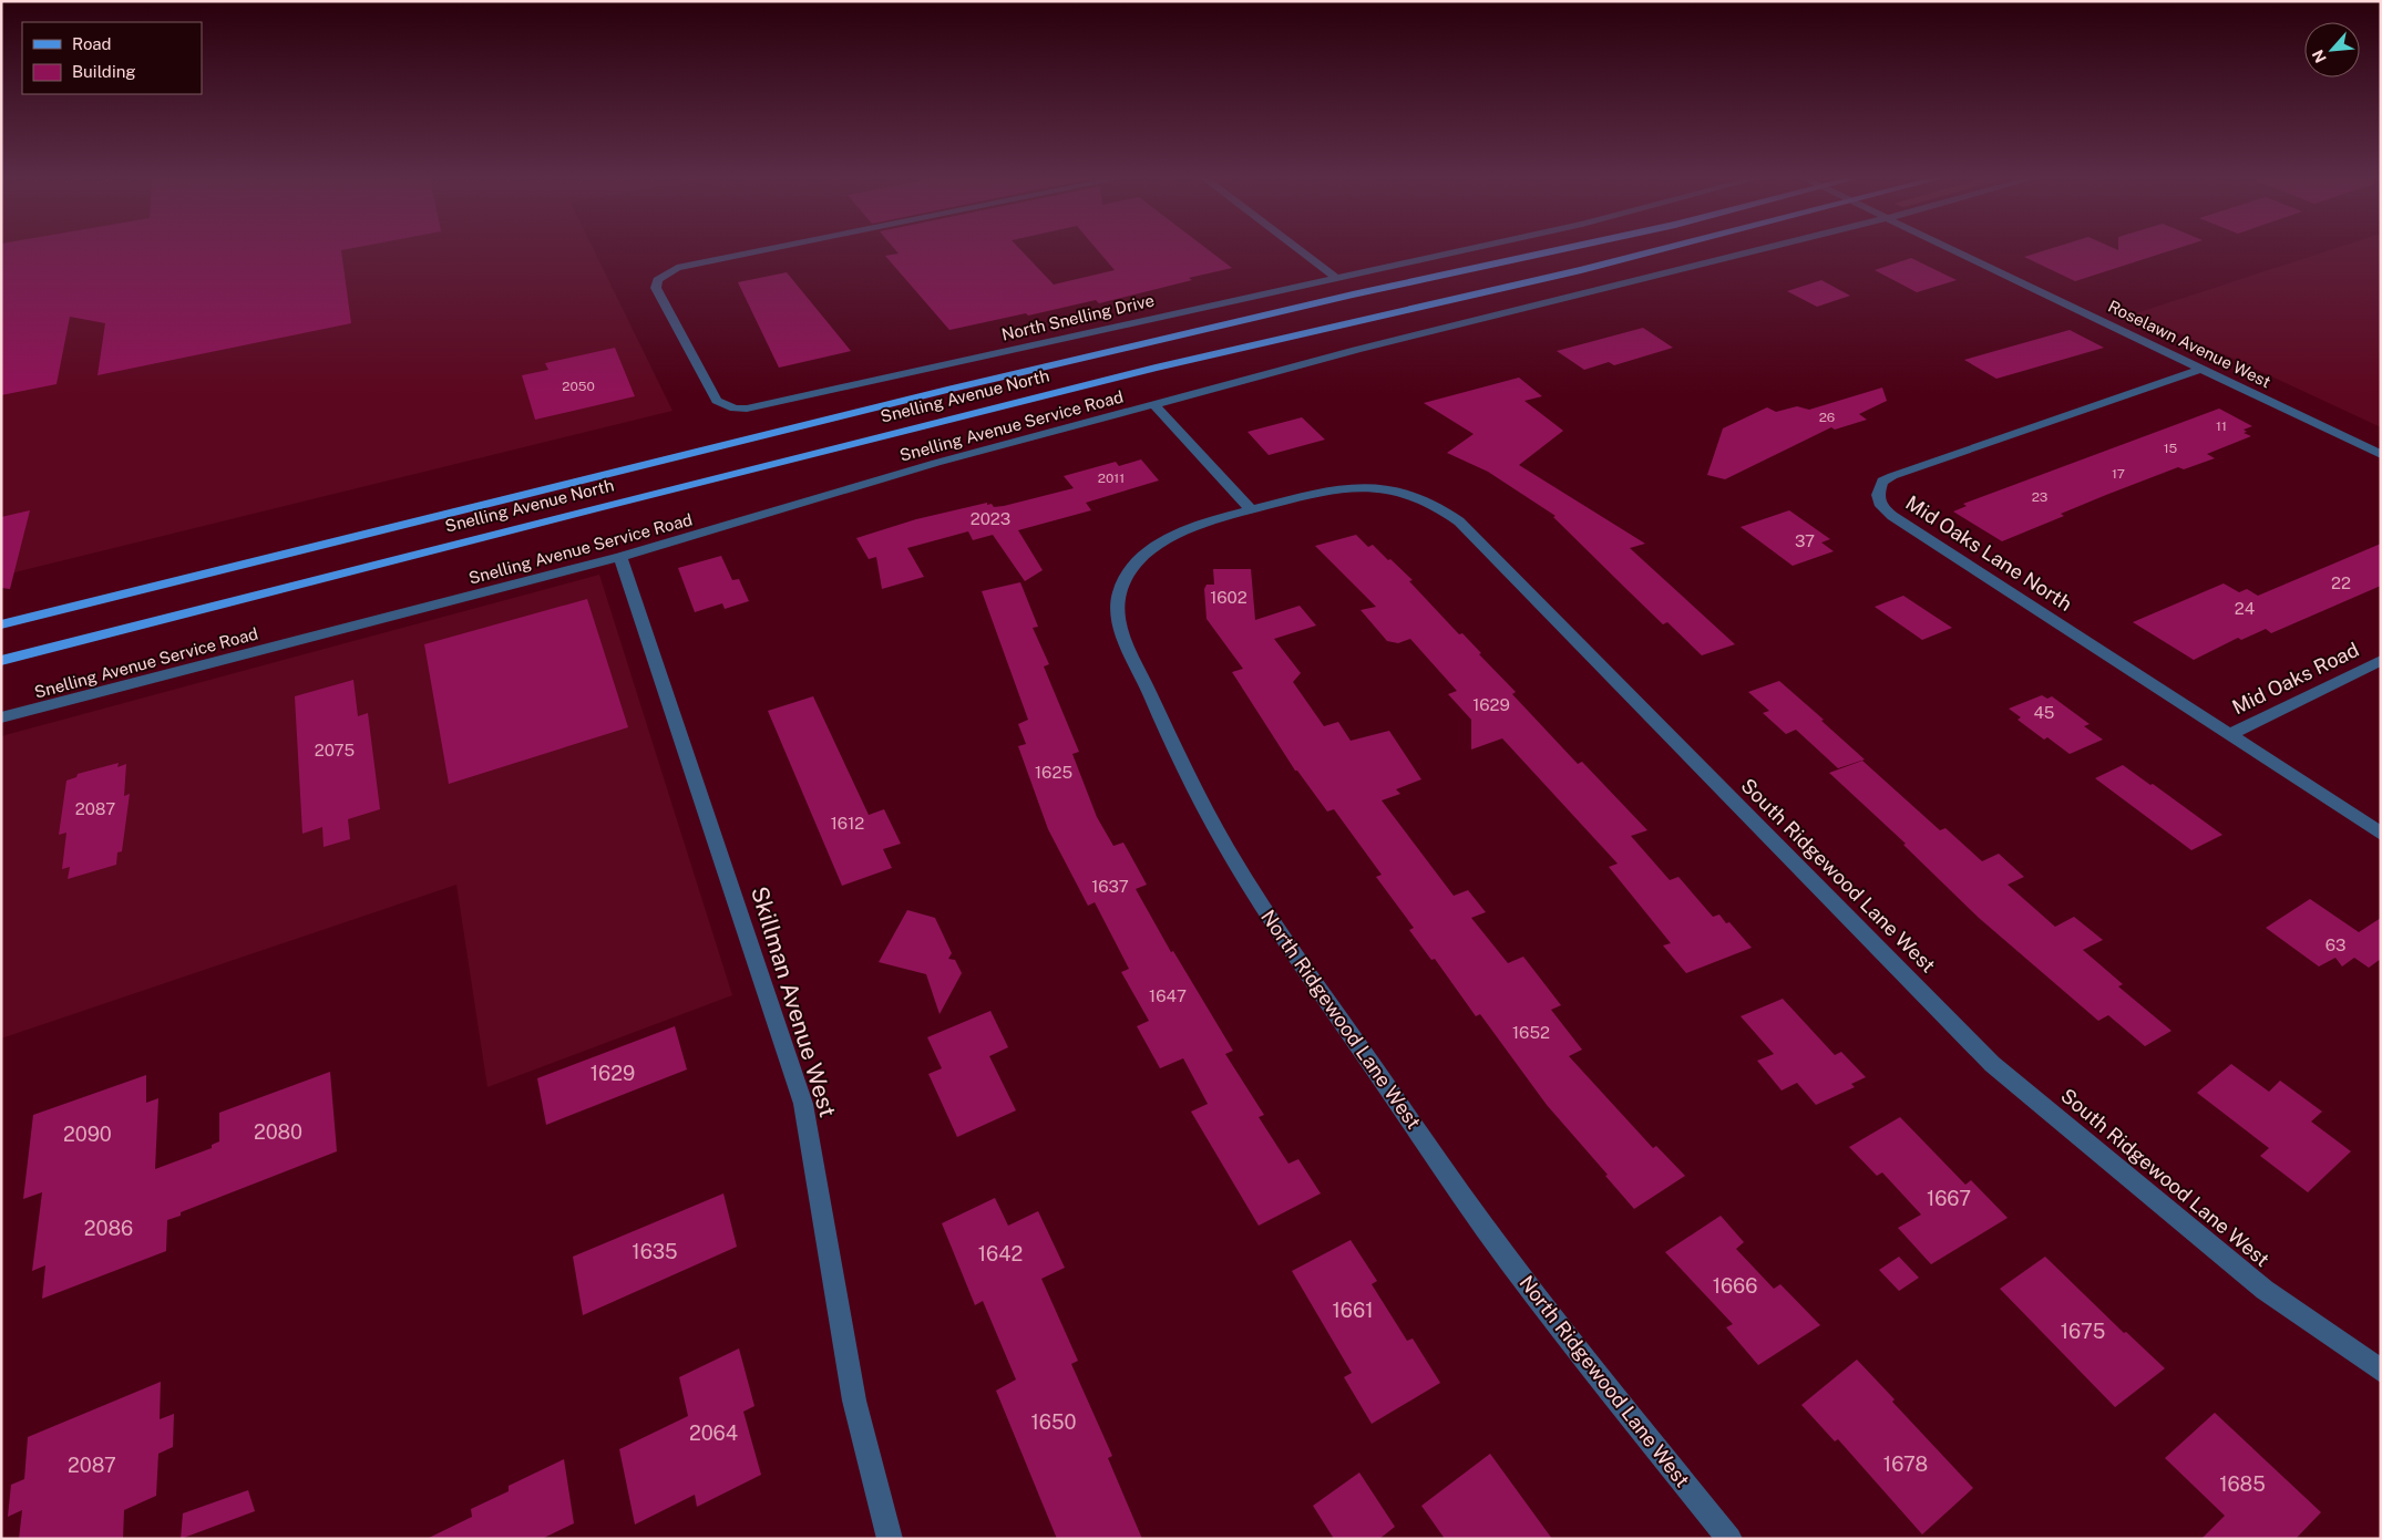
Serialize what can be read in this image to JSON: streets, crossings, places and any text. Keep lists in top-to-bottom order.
{
  "streets": {
    "main road": ["Snelling Avenue North"],
    "street": [
      "North Snelling Drive",
      "Roselawn Avenue West",
      "Snelling Avenue Service Road",
      "Mid Oaks Lane North",
      "Mid Oaks Road",
      "South Ridgewood Lane West",
      "Skillman Avenue West",
      "North Ridgewood Lane West"
    ]
  },
  "crossings": [
    ["Roselawn Avenue West", "Mid Oaks Lane North"],
    ["Snelling Avenue Service Road", "Skillman Avenue West"],
    ["Mid Oaks Lane North", "Mid Oaks Road"],
    ["South Ridgewood Lane West", "North Ridgewood Lane West"]
  ],
  "house_numbers": [
    "2050",
    "26",
    "11",
    "15",
    "17",
    "2011",
    "23",
    "2023",
    "37",
    "22",
    "1602",
    "24",
    "1629",
    "45",
    "2075",
    "1625",
    "2087",
    "1612",
    "1637",
    "63",
    "1647",
    "1652",
    "1629",
    "2080",
    "2090",
    "1667",
    "2086",
    "1635",
    "1642",
    "1666",
    "1661",
    "1675",
    "1650",
    "2064",
    "1678",
    "2087",
    "1685"
  ],
  "legend": ["Road", "Building"],
  "north": "bottom left"
}
